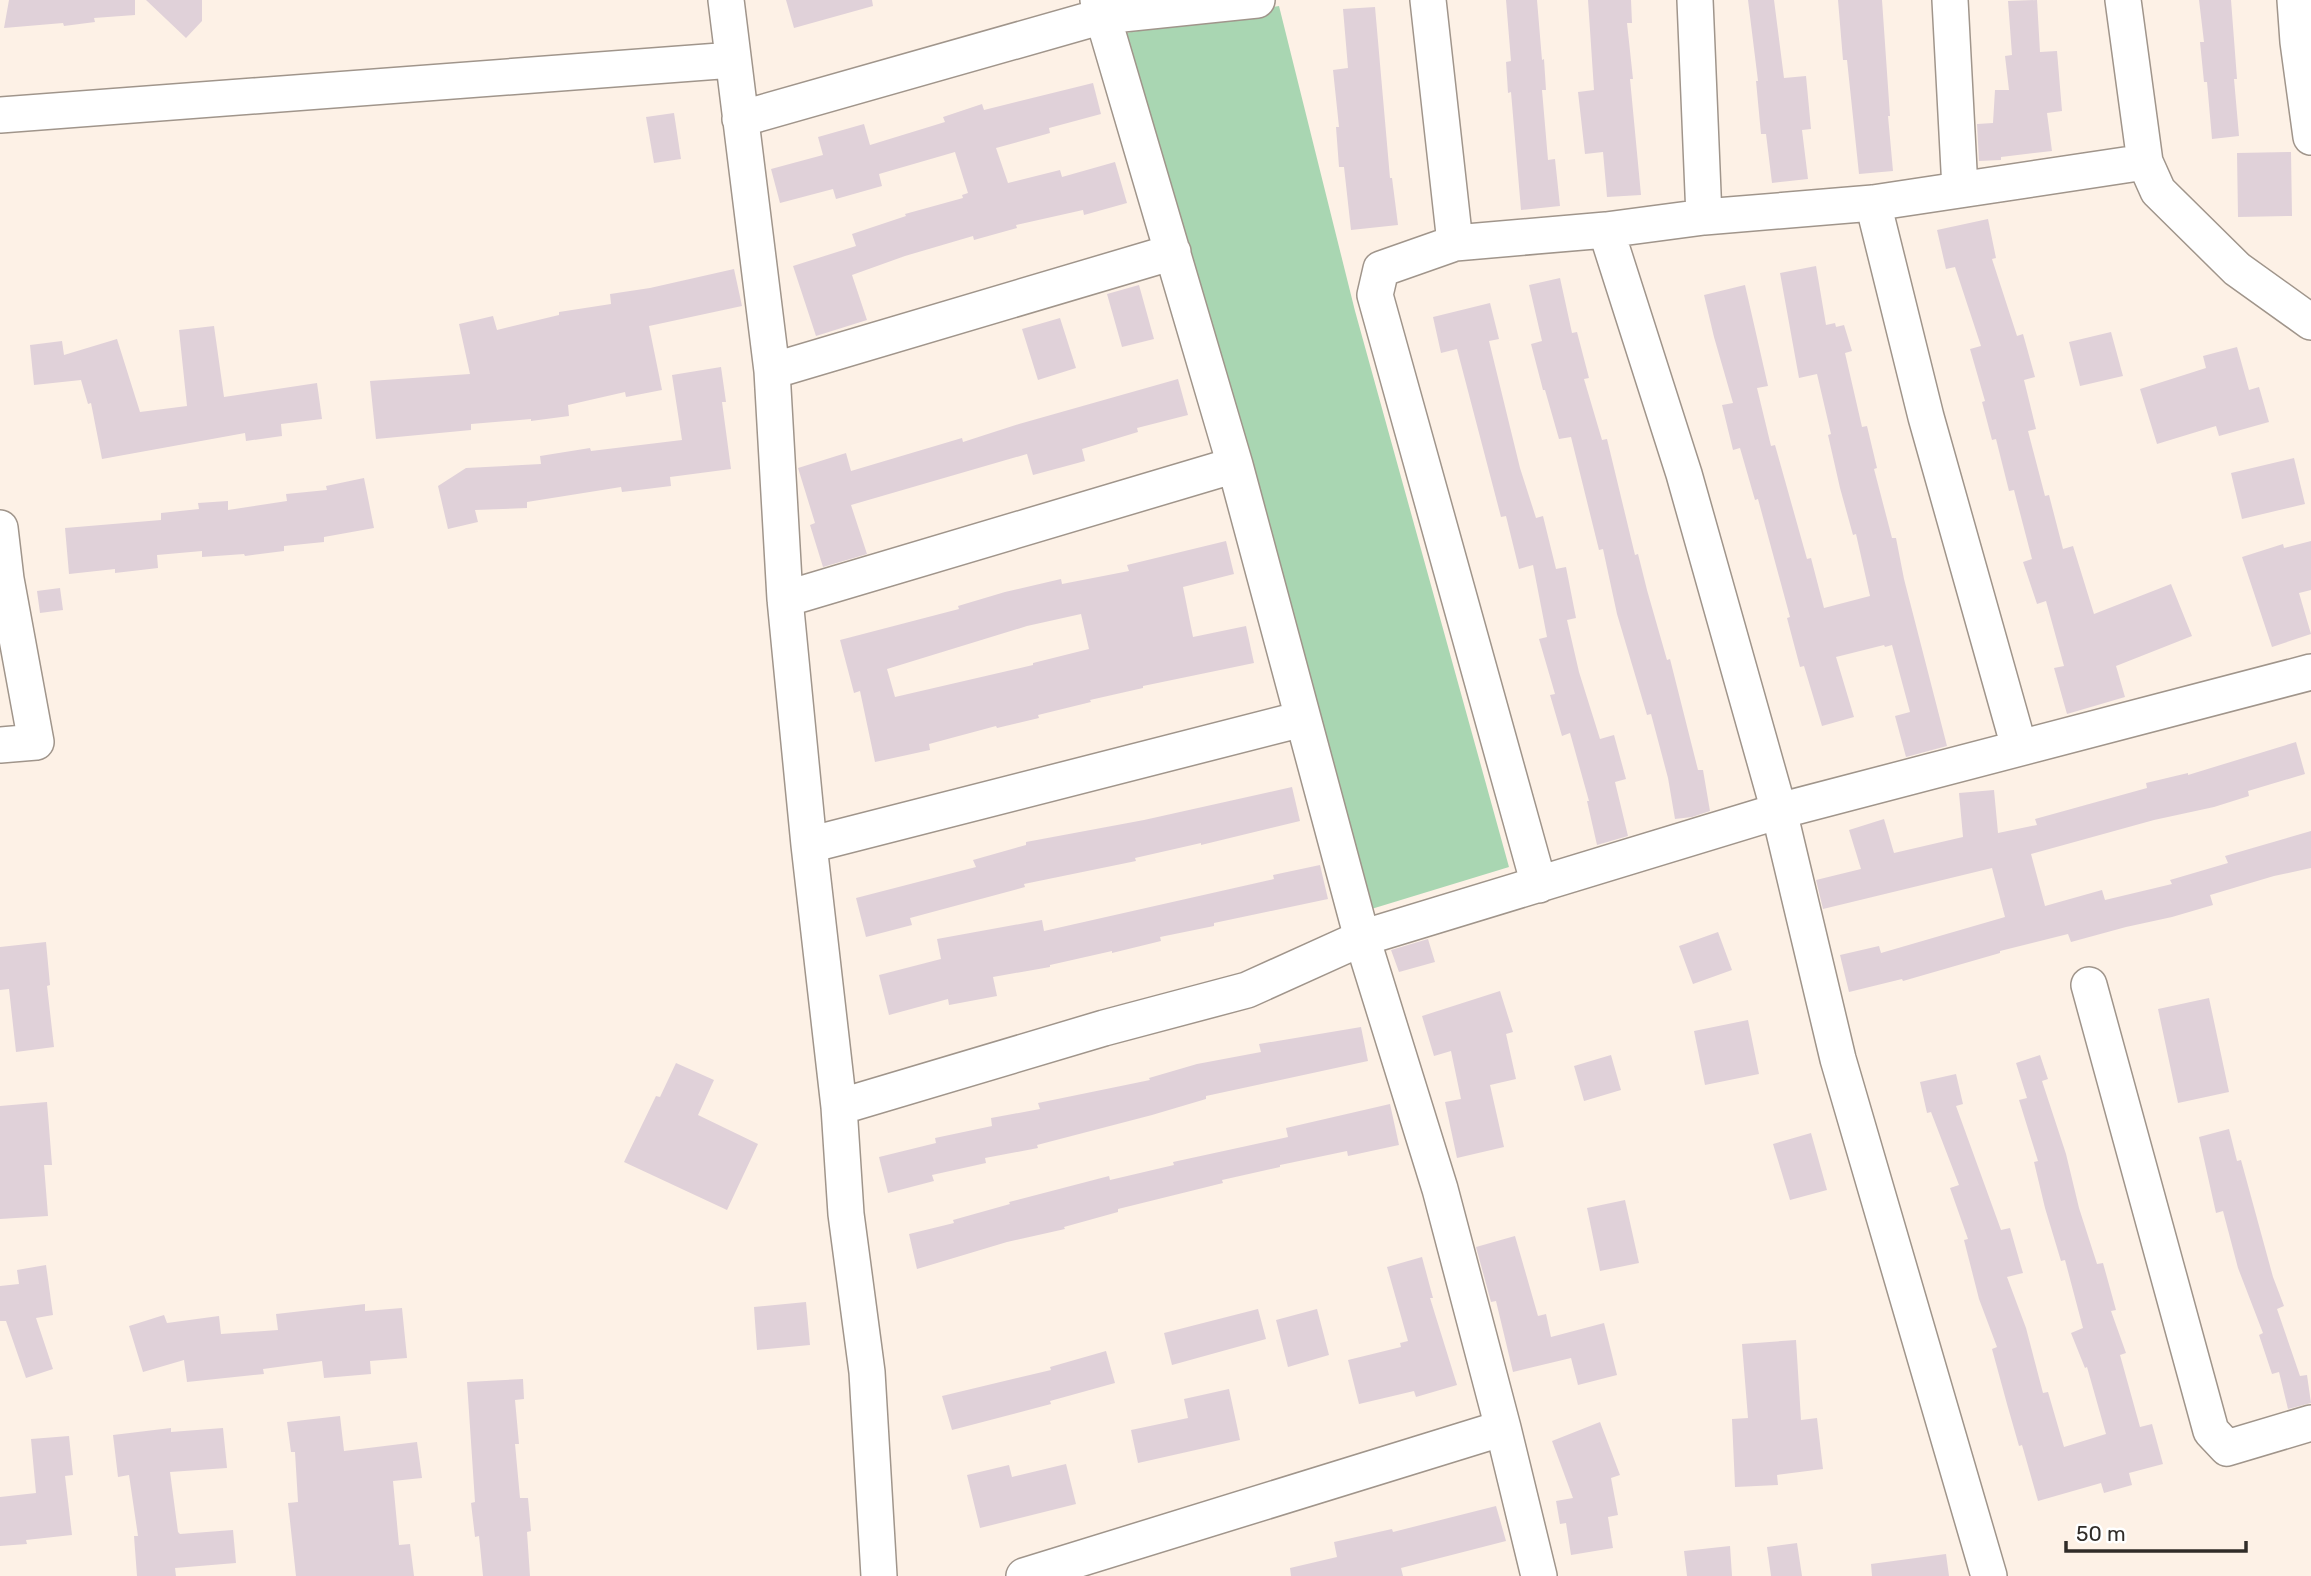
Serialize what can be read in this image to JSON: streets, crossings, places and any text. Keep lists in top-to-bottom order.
{
  "scale_bar": "50 m"
}
